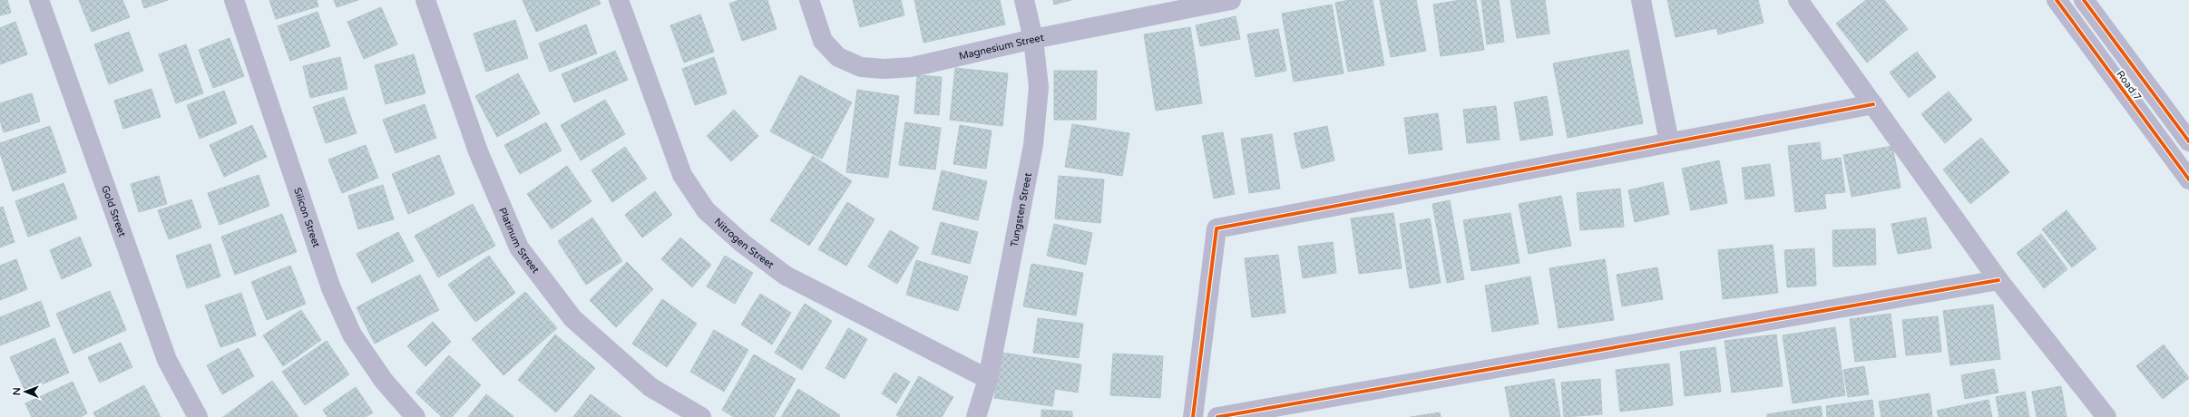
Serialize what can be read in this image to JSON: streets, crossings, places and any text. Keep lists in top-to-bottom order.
{
  "streets": {
    "street": [
      "Magnesium Street",
      "Road 7",
      "Tungsten Street",
      "Gold Street",
      "Silicon Street",
      "Platinum Street",
      "Nitrogen Street"
    ]
  },
  "crossings": [
    ["Magnesium Street", "Tungsten Street"],
    ["Tungsten Street", "Nitrogen Street"]
  ],
  "north": "left"
}
